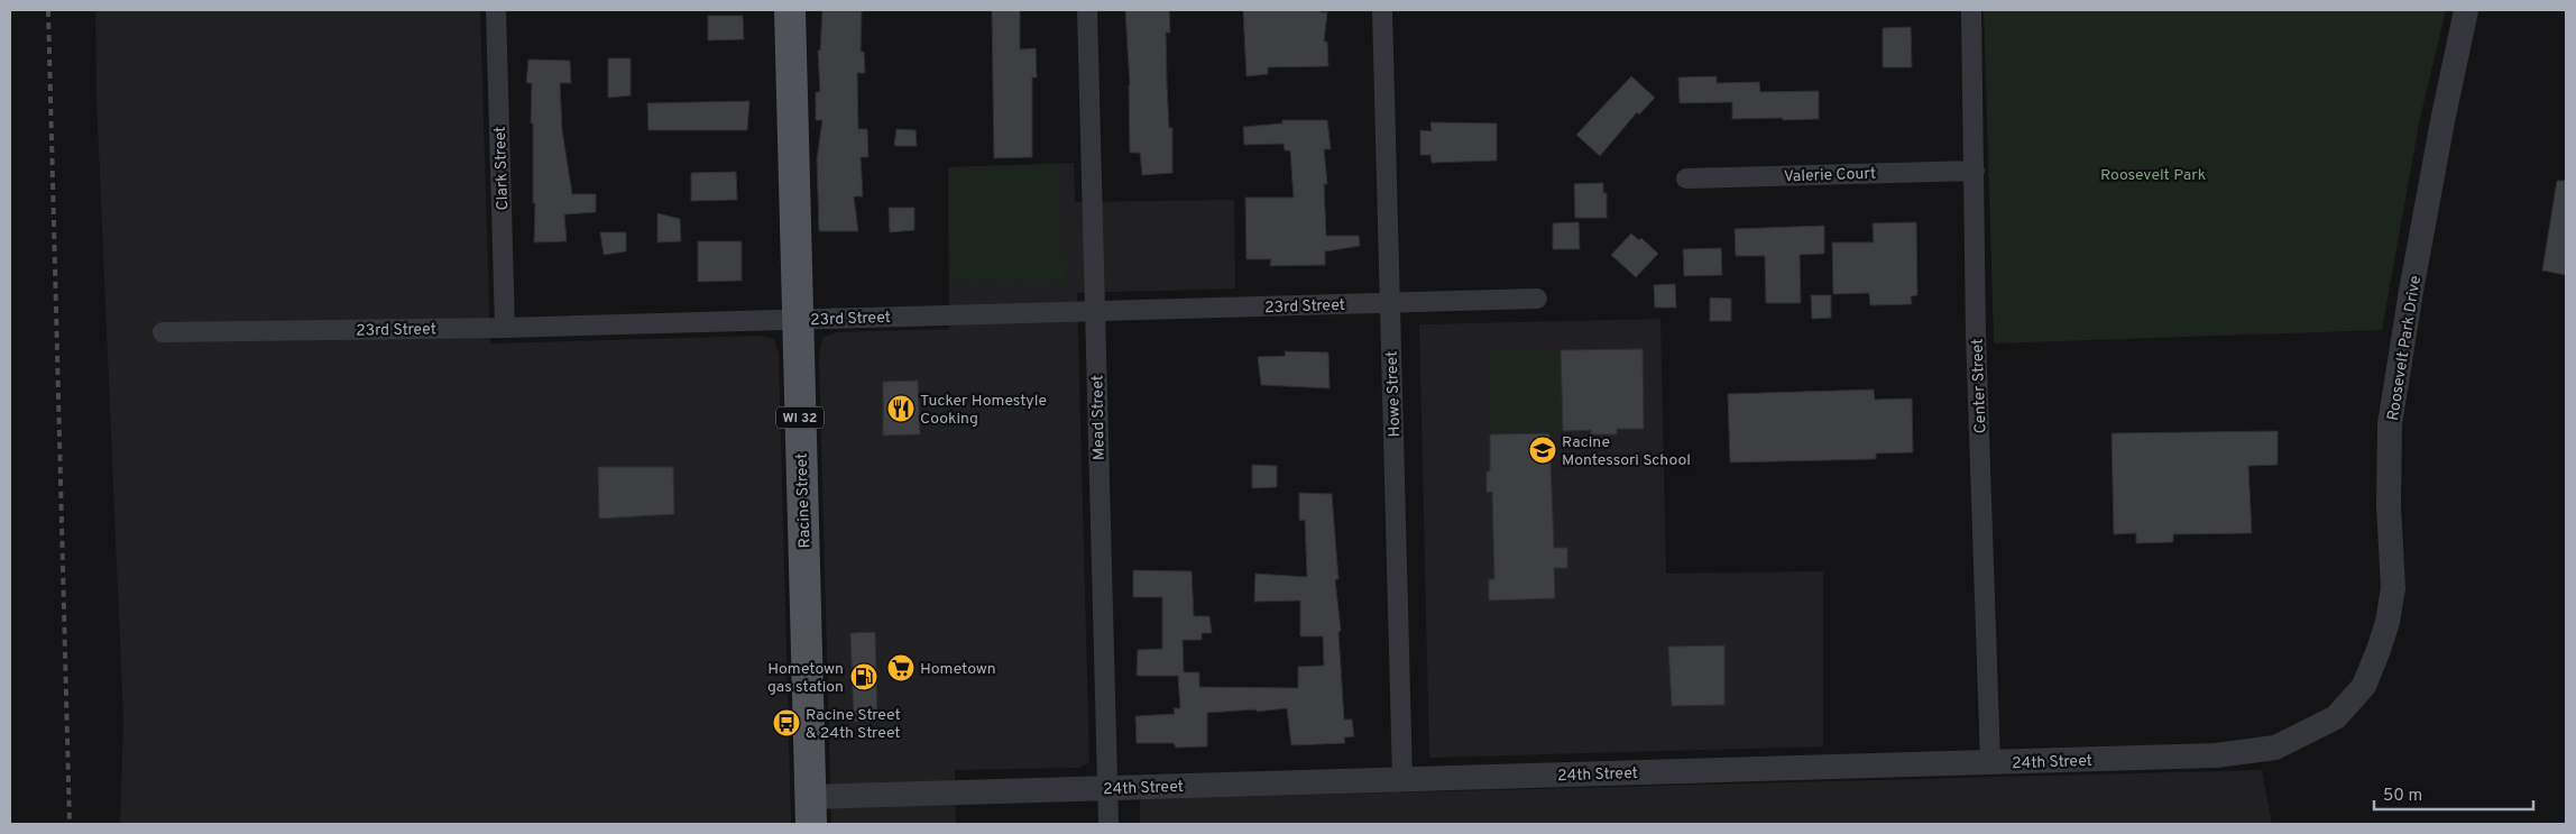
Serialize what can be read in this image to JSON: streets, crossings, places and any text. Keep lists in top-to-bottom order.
{
  "streets": {
    "main road": ["WI 32", "Racine Street"],
    "street": [
      "Clark Street",
      "Valerie Court",
      "23rd Street",
      "Roosevelt Park Drive",
      "Center Street",
      "Howe Street",
      "Mead Street",
      "24th Street"
    ]
  },
  "crossings": [
    ["Clark Street", "23rd Street"],
    ["Valerie Court", "Center Street"],
    ["23rd Street", "Howe Street"],
    ["23rd Street", "Mead Street"],
    ["23rd Street", "Racine Street"],
    ["Roosevelt Park Drive", "24th Street"],
    ["Center Street", "24th Street"],
    ["Howe Street", "24th Street"],
    ["Mead Street", "24th Street"],
    ["Racine Street", "24th Street"]
  ],
  "parks": ["Roosevelt Park"],
  "places": {
    "restaurant": ["Tucker Homestyle Cooking"],
    "school or university": ["Racine Montessori School"],
    "supermarket": ["Hometown"],
    "fuel station": ["Hometown gas station"],
    "bus stop": ["Racine Street & 24th Street"]
  },
  "scale_bar": "50 m"
}
